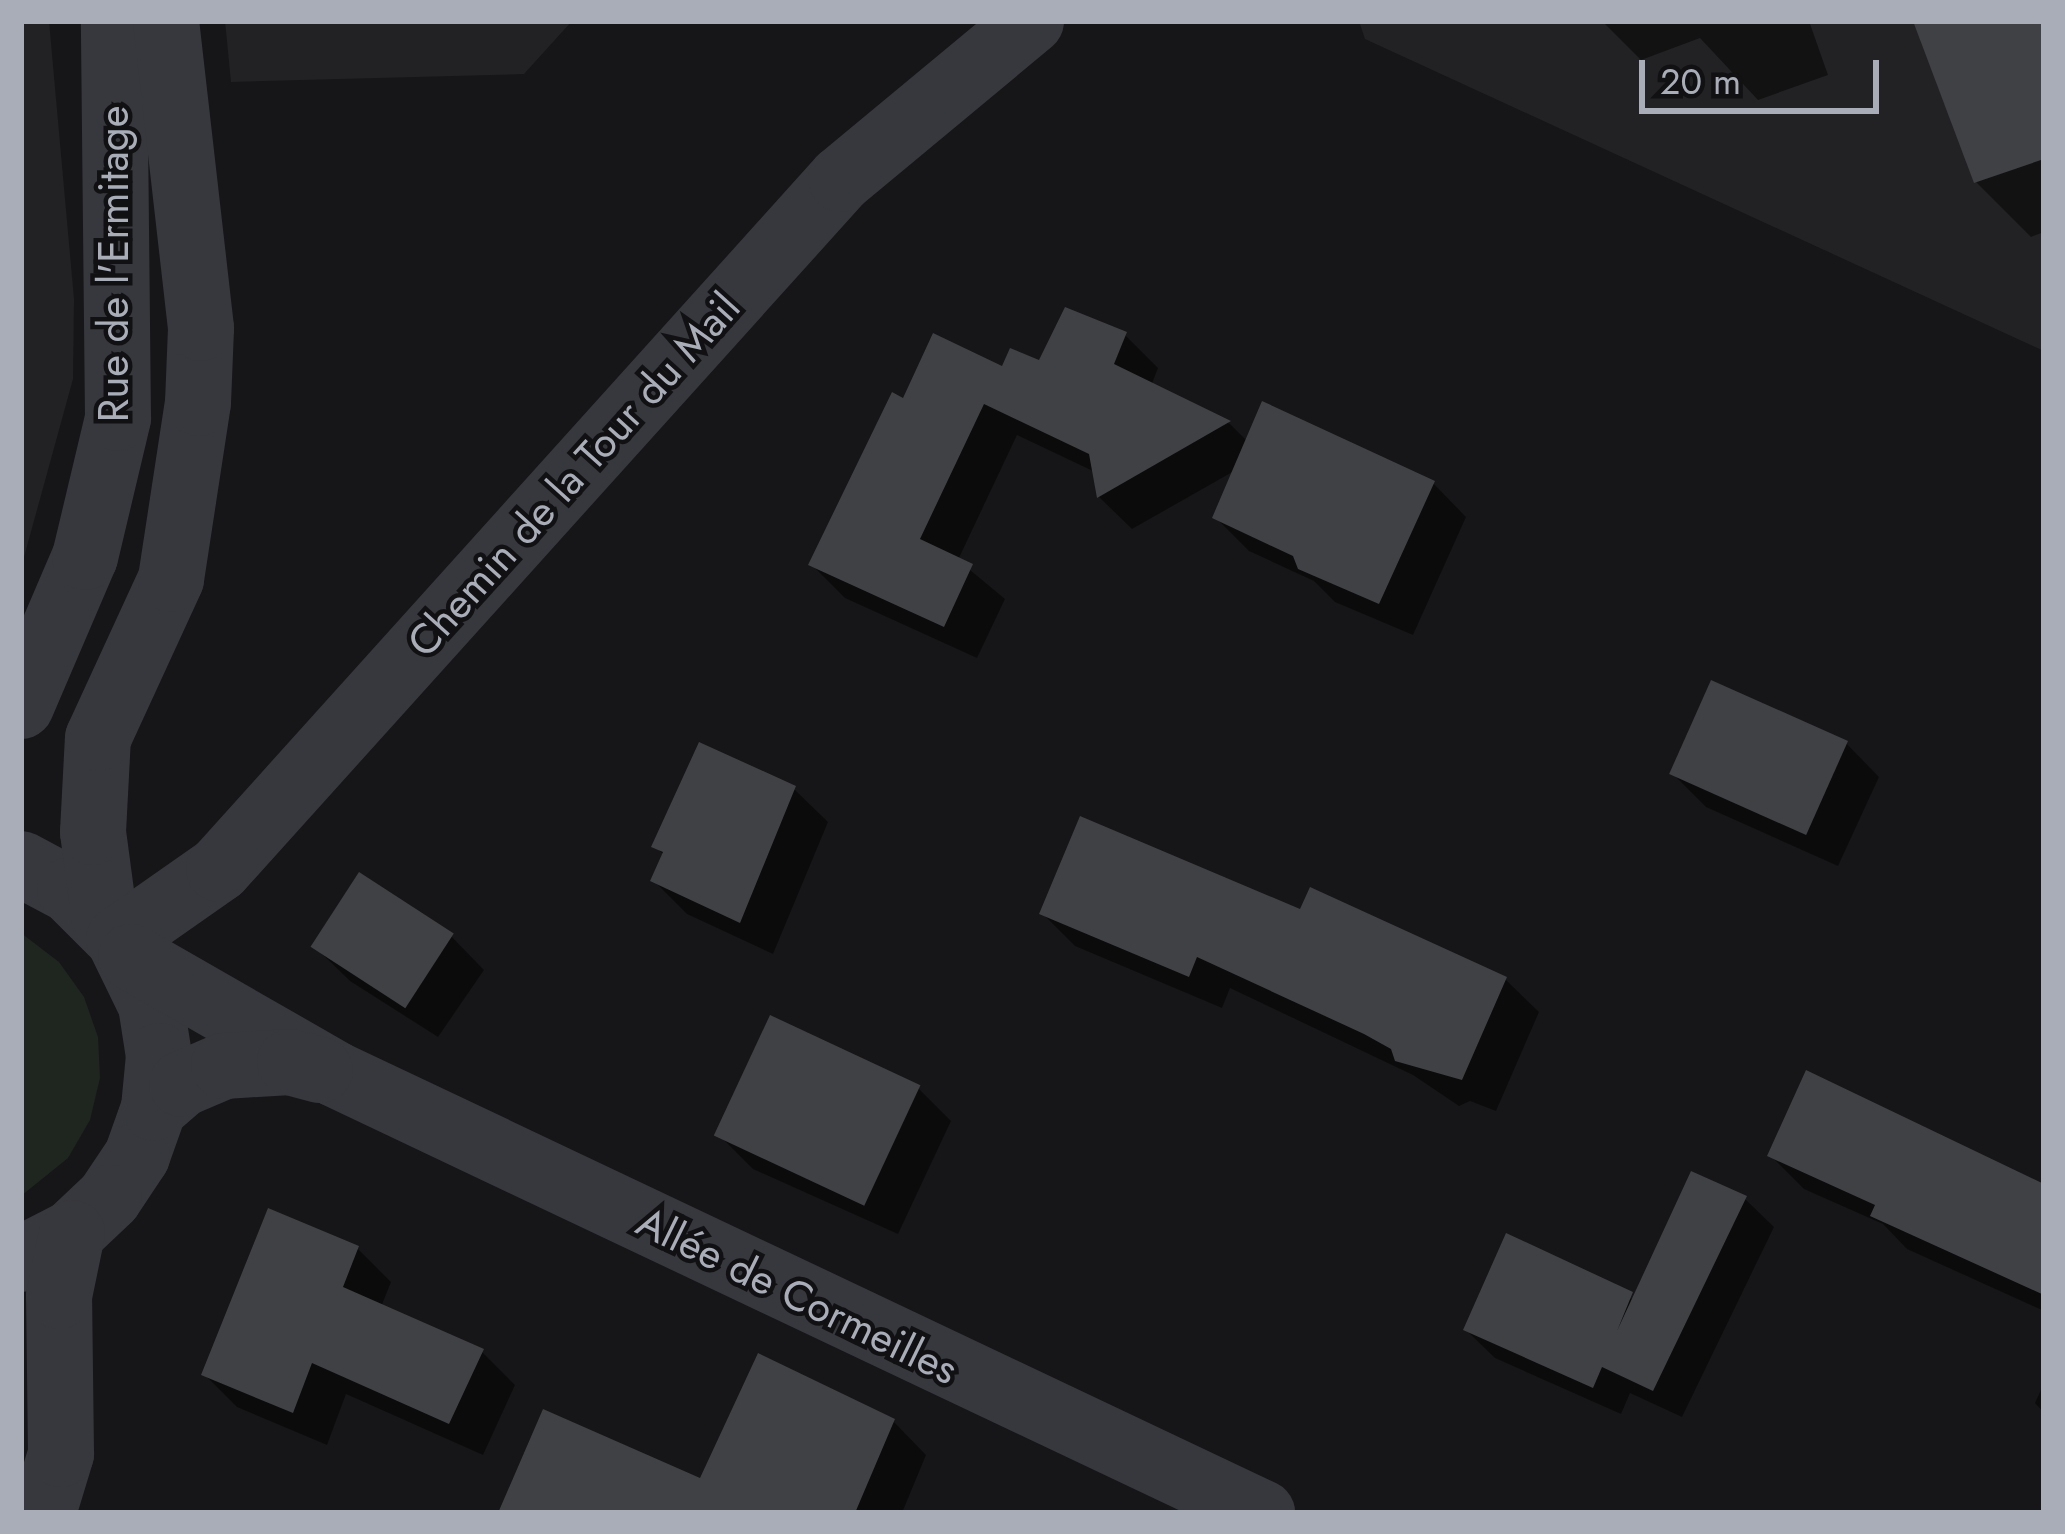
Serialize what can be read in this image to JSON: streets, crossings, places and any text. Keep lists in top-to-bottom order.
{
  "streets": {
    "street": ["Rue de l'Ermitage", "Chemin de la Tour du Mail", "Allée de Cormeilles"]
  },
  "crossings": [
    ["Rue de l'Ermitage", "Chemin de la Tour du Mail"],
    ["Rue de l'Ermitage", "Allée de Cormeilles"],
    ["Chemin de la Tour du Mail", "Allée de Cormeilles"]
  ],
  "scale_bar": "20 m"
}
